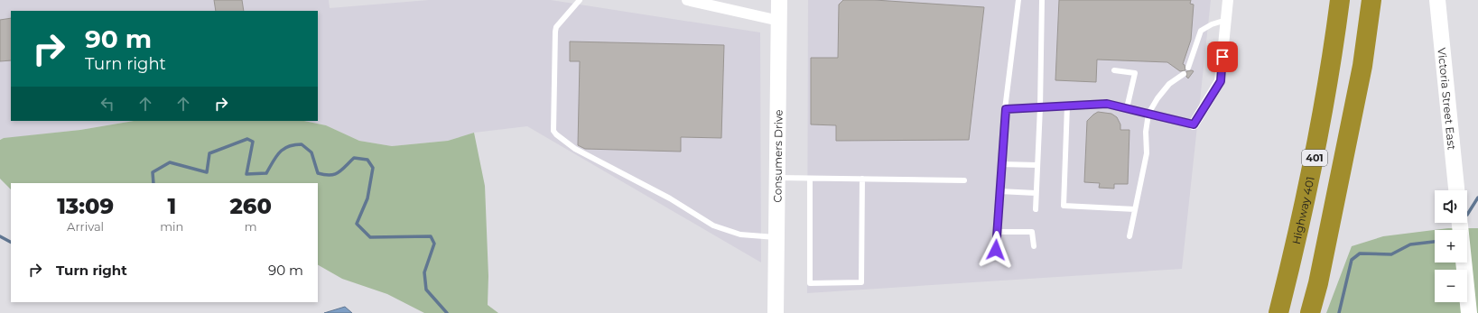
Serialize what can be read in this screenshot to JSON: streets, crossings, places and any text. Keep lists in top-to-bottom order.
{
  "streets": {
    "highway": ["401", "Highway 401"],
    "main road": ["Victoria Street East", "Consumers Drive"]
  },
  "page": {
    "turn": ["90 m", "Turn right"],
    "eta": [
      "13:09",
      "Arrival",
      "1",
      "min",
      "260",
      "m"
    ],
    "map_buttons": ["+", "−"],
    "list": [
      {
        "name": "Turn right",
        "value": "90 m"
      }
    ]
  }
}
